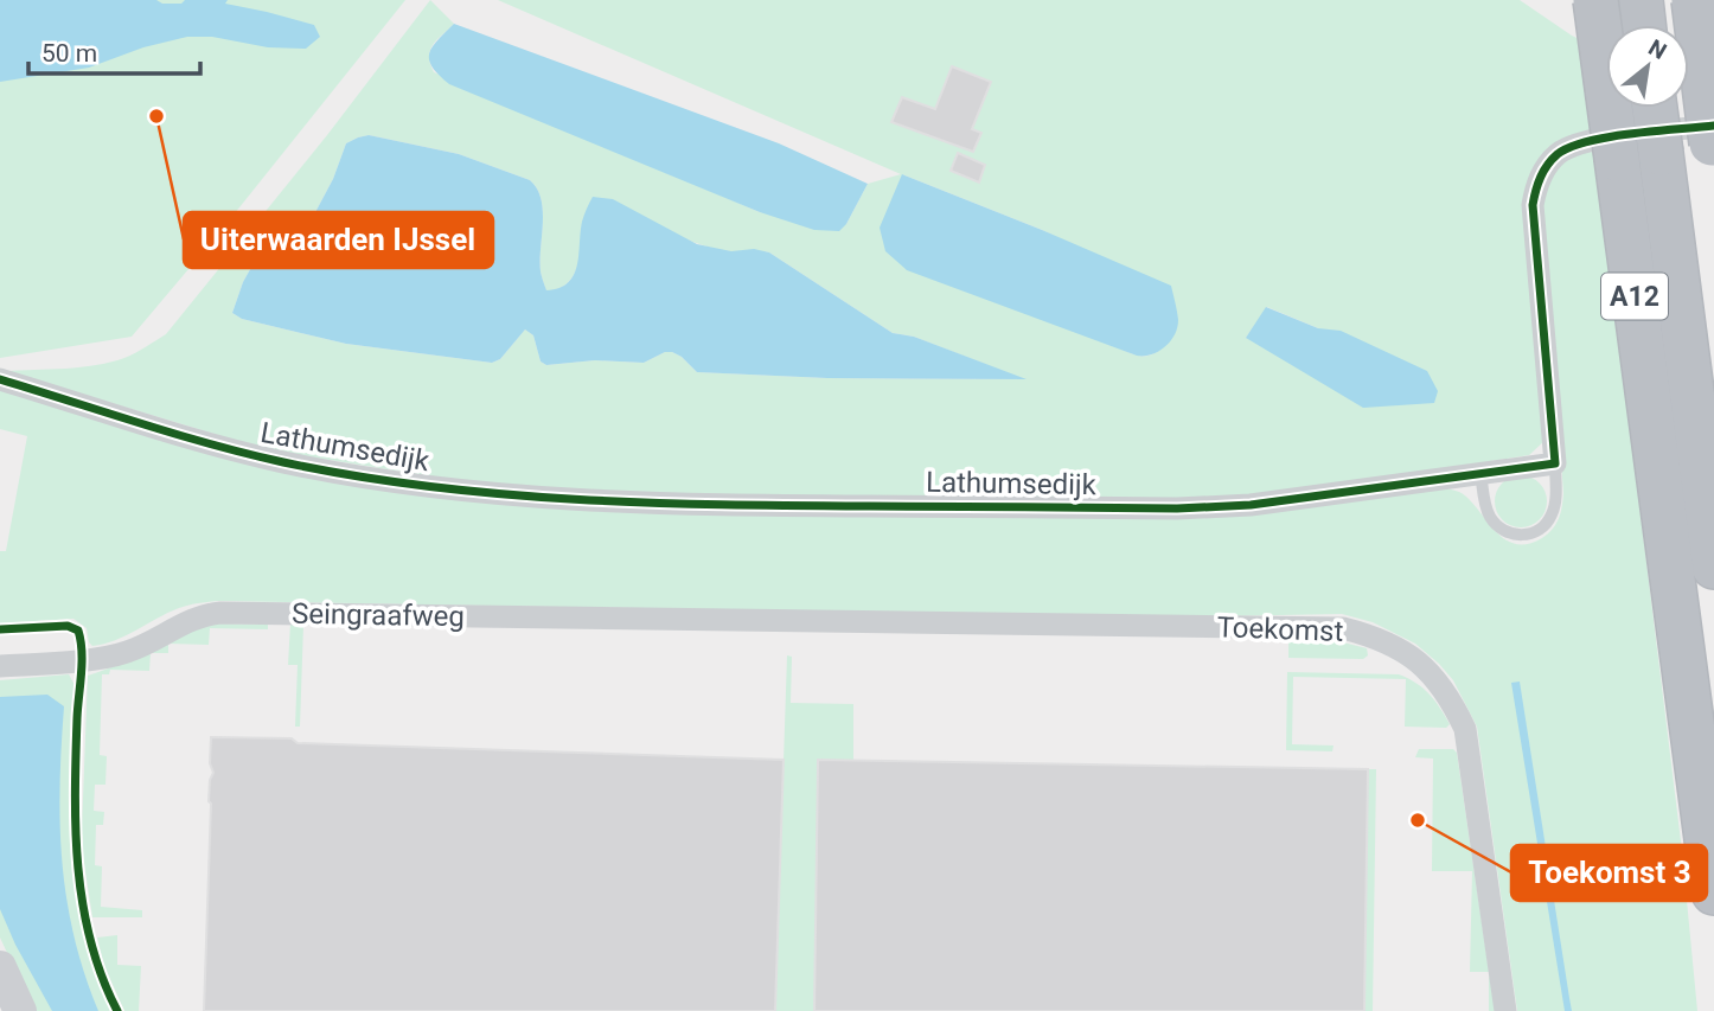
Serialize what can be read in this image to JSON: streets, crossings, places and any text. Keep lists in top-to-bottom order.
{
  "streets": {
    "highway": ["A12"],
    "street": ["Lathumsedijk", "Seingraafweg", "Toekomst"]
  },
  "crossings": [
    ["Seingraafweg", "Toekomst"]
  ],
  "places": ["Uiterwaarden IJssel", "Toekomst 3"],
  "scale_bar": "50 m",
  "north": "top right"
}
